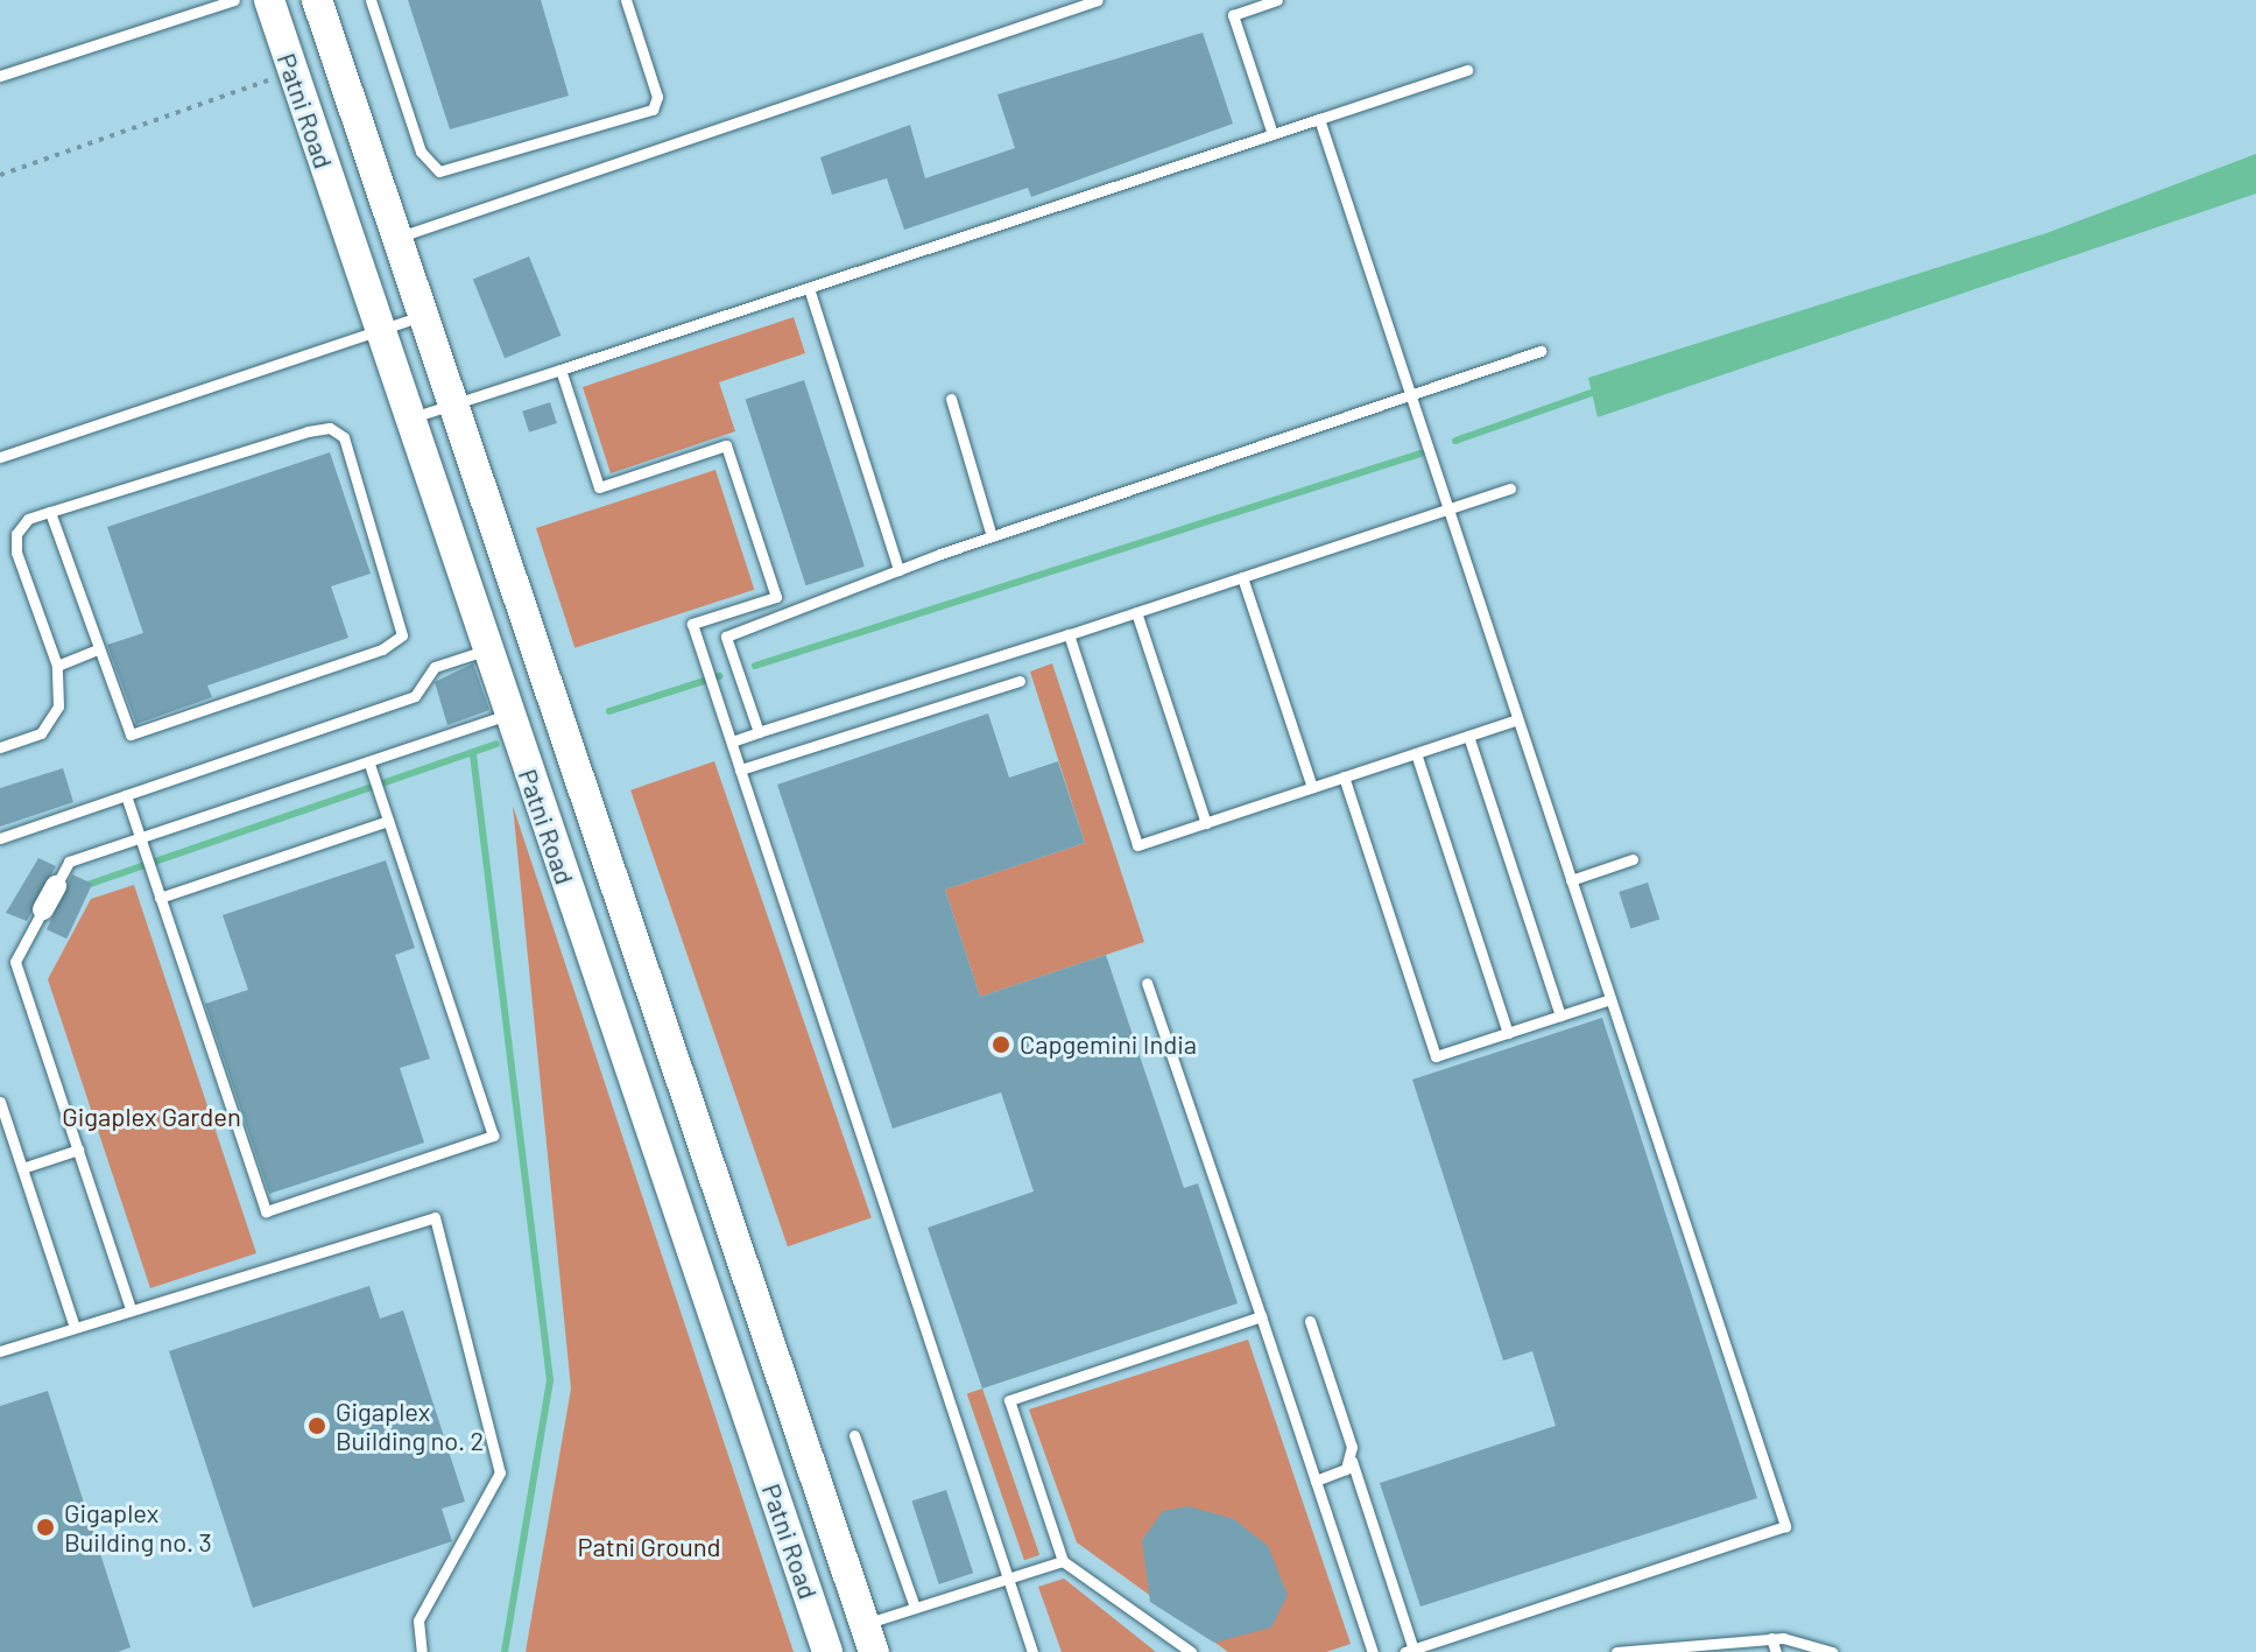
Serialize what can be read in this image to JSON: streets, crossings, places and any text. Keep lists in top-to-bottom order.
{
  "streets": {
    "main road": ["Patni Road"]
  },
  "parks": ["Gigaplex Garden", "Patni Ground"],
  "places": ["Capgemini India", "Gigaplex Building no. 2", "Gigaplex Building no. 3"]
}
